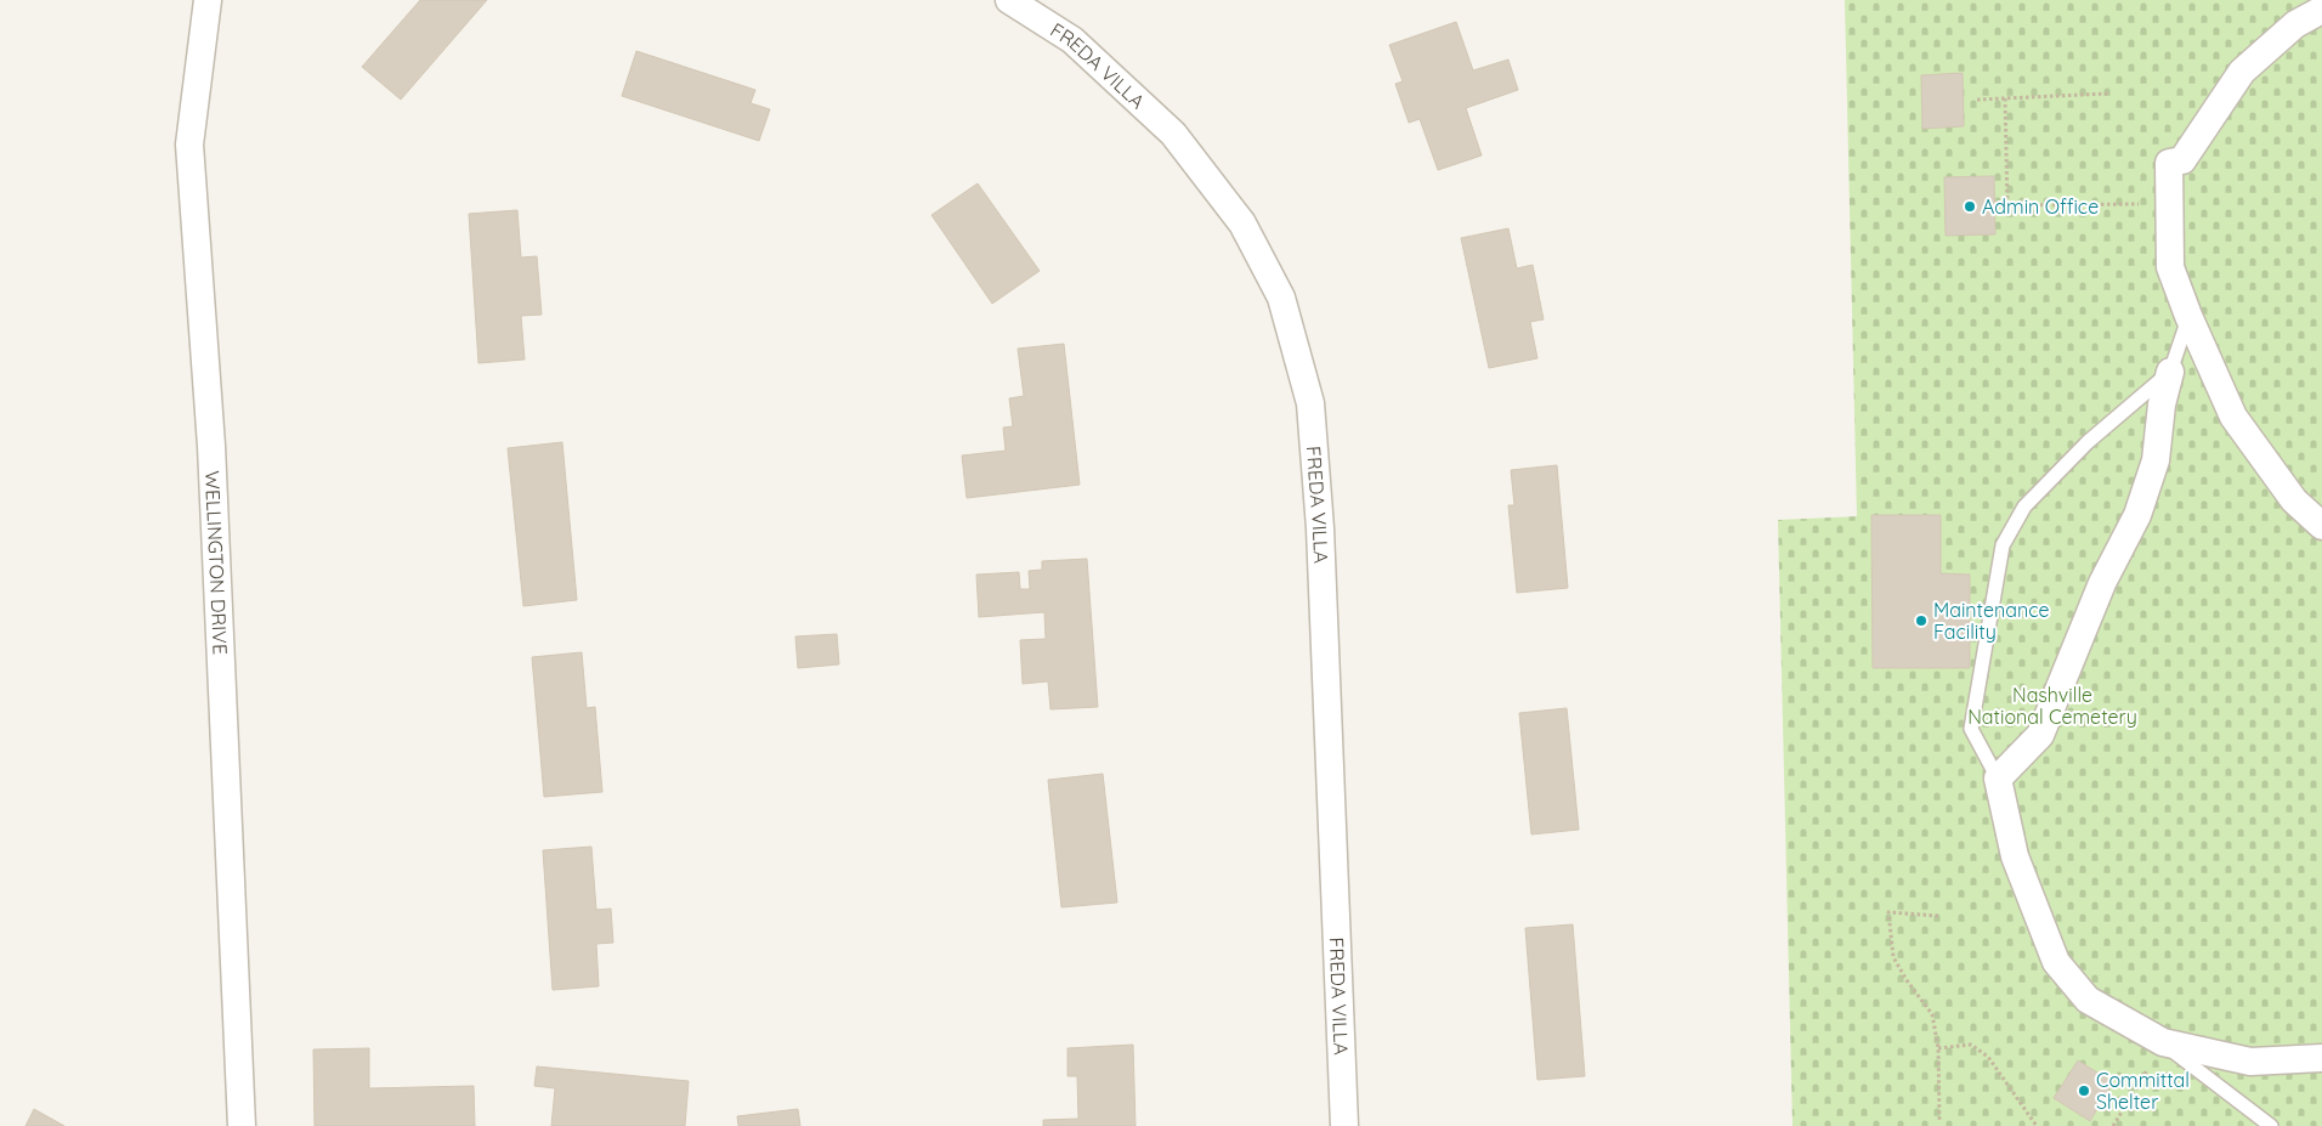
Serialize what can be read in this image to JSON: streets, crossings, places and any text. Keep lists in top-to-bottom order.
{
  "streets": {
    "street": ["FREDA VILLA", "WELLINGTON DRIVE"]
  },
  "parks": ["Nashville National Cemetery"],
  "places": ["Admin Office", "Maintenance Facility", "Committal Shelter"]
}
